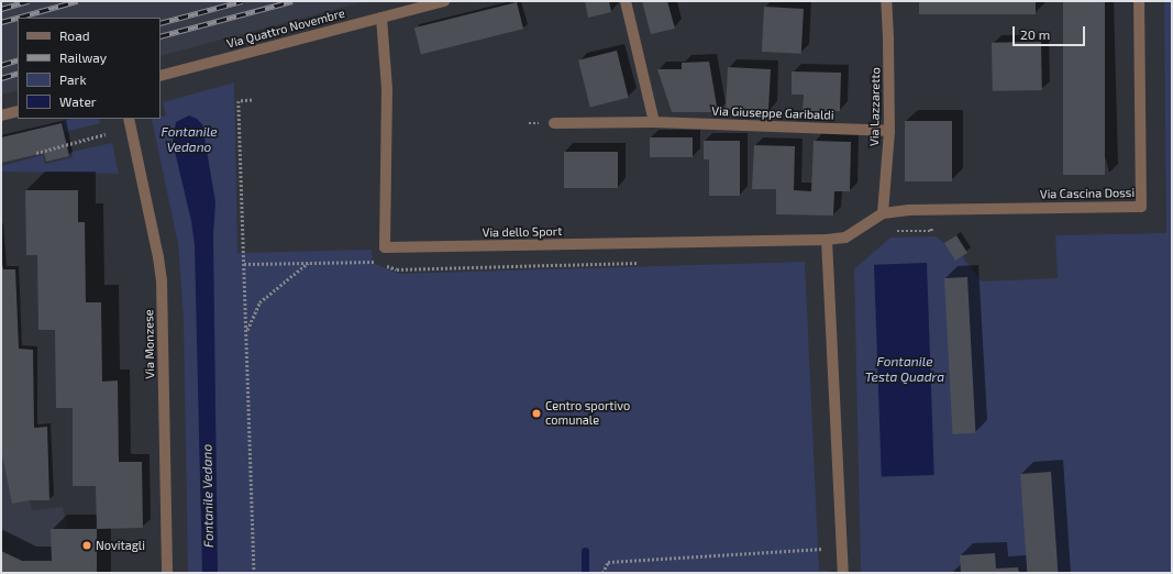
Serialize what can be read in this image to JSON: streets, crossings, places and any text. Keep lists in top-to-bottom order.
{
  "streets": {
    "street": [
      "Via Quattro Novembre",
      "Via Lazzaretto",
      "Via Giuseppe Garibaldi",
      "Via Cascina Dossi",
      "Via dello Sport",
      "Via Monzese"
    ]
  },
  "crossings": [
    ["Via Quattro Novembre", "Via dello Sport"],
    ["Via Lazzaretto", "Via Giuseppe Garibaldi"],
    ["Via Lazzaretto", "Via Cascina Dossi"],
    ["Via Lazzaretto", "Via dello Sport"],
    ["Via Cascina Dossi", "Via dello Sport"]
  ],
  "water": ["Fontanile Vedano", "Fontanile Testa Quadra"],
  "places": ["Centro sportivo comunale", "Novitagli"],
  "legend": [
    "Road",
    "Railway",
    "Park",
    "Water"
  ],
  "scale_bar": "20 m"
}
